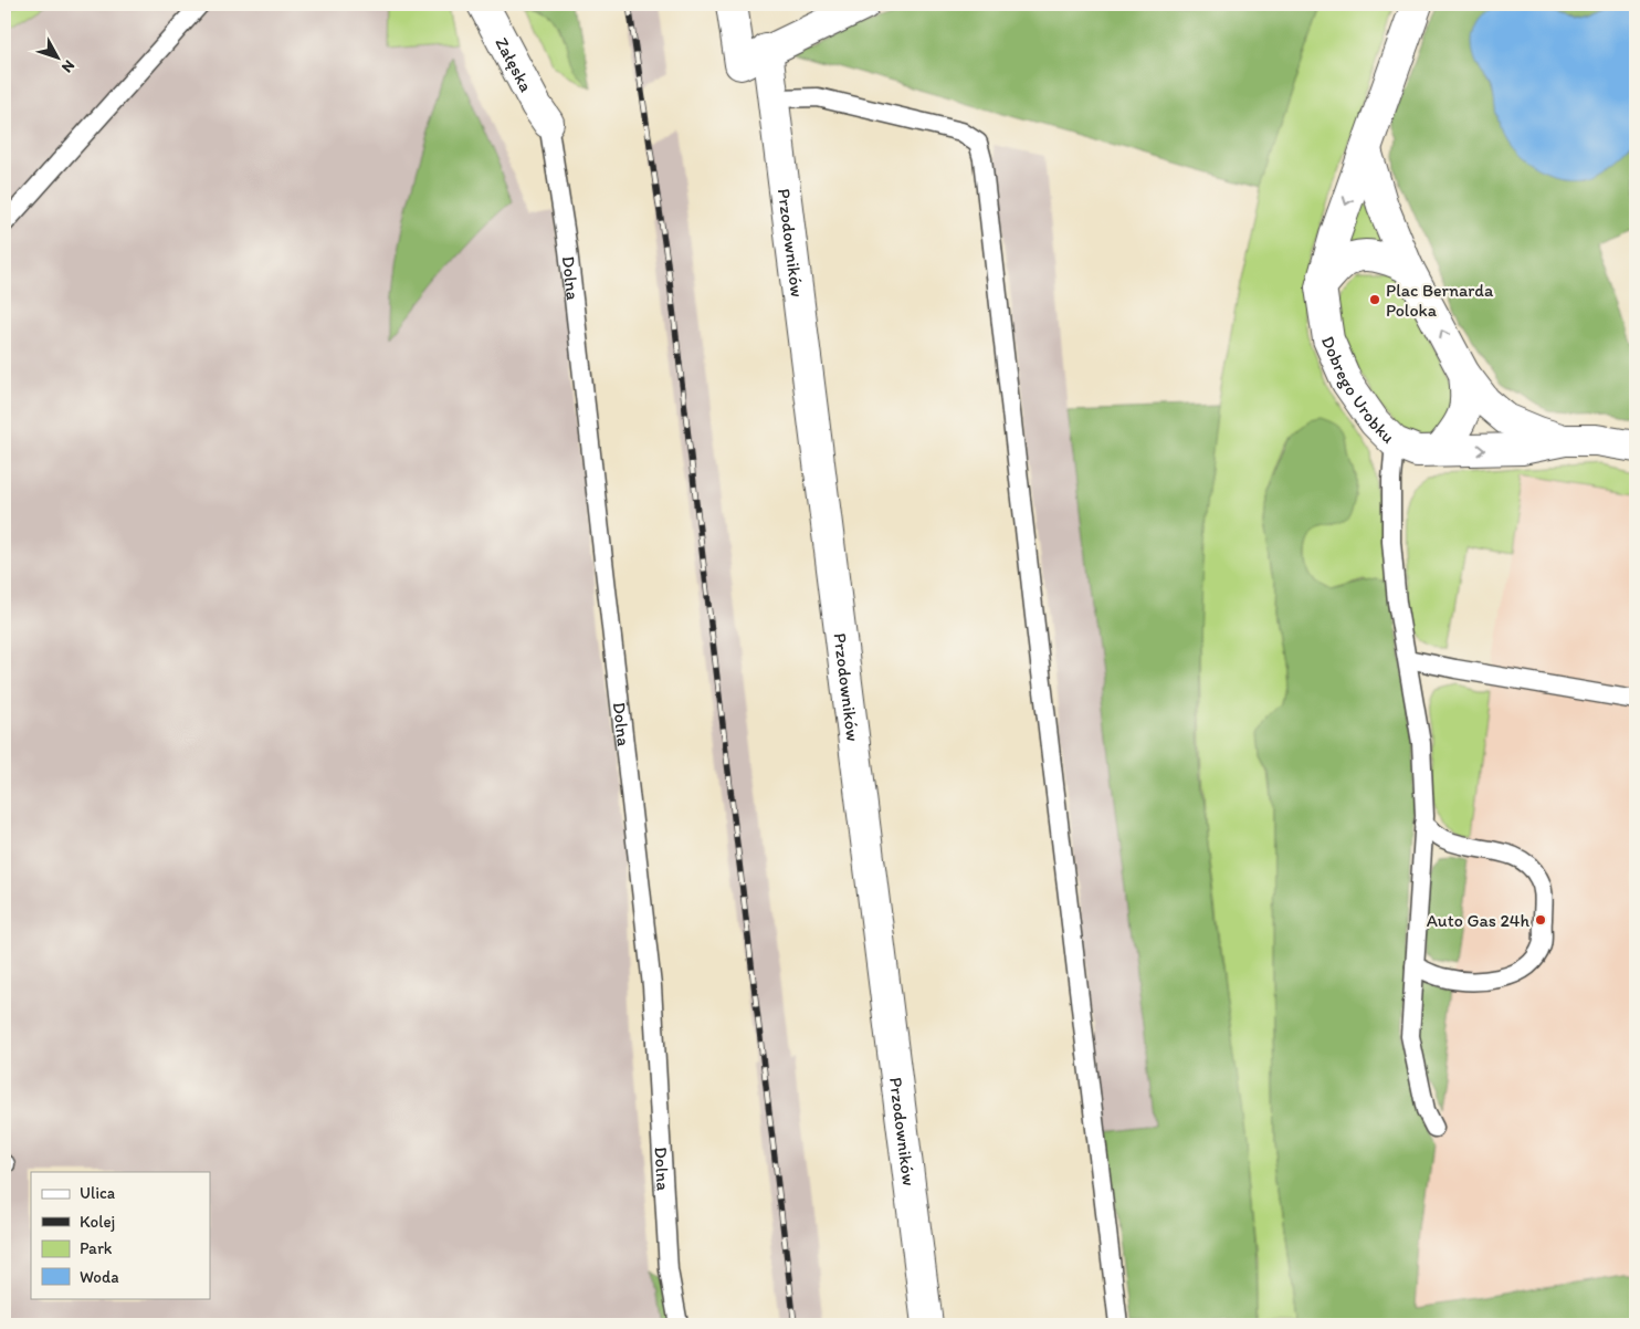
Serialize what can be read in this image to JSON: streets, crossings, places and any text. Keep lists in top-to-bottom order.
{
  "streets": {
    "street": ["Załęska", "Przodowników", "Dobrego Urobku"],
    "lane": ["Dolna"]
  },
  "crossings": [
    ["Załęska", "Dolna"]
  ],
  "places": ["Plac Bernarda Poloka", "Auto Gas 24h"],
  "legend": [
    "Ulica",
    "Kolej",
    "Park",
    "Woda"
  ],
  "north": "bottom right"
}
